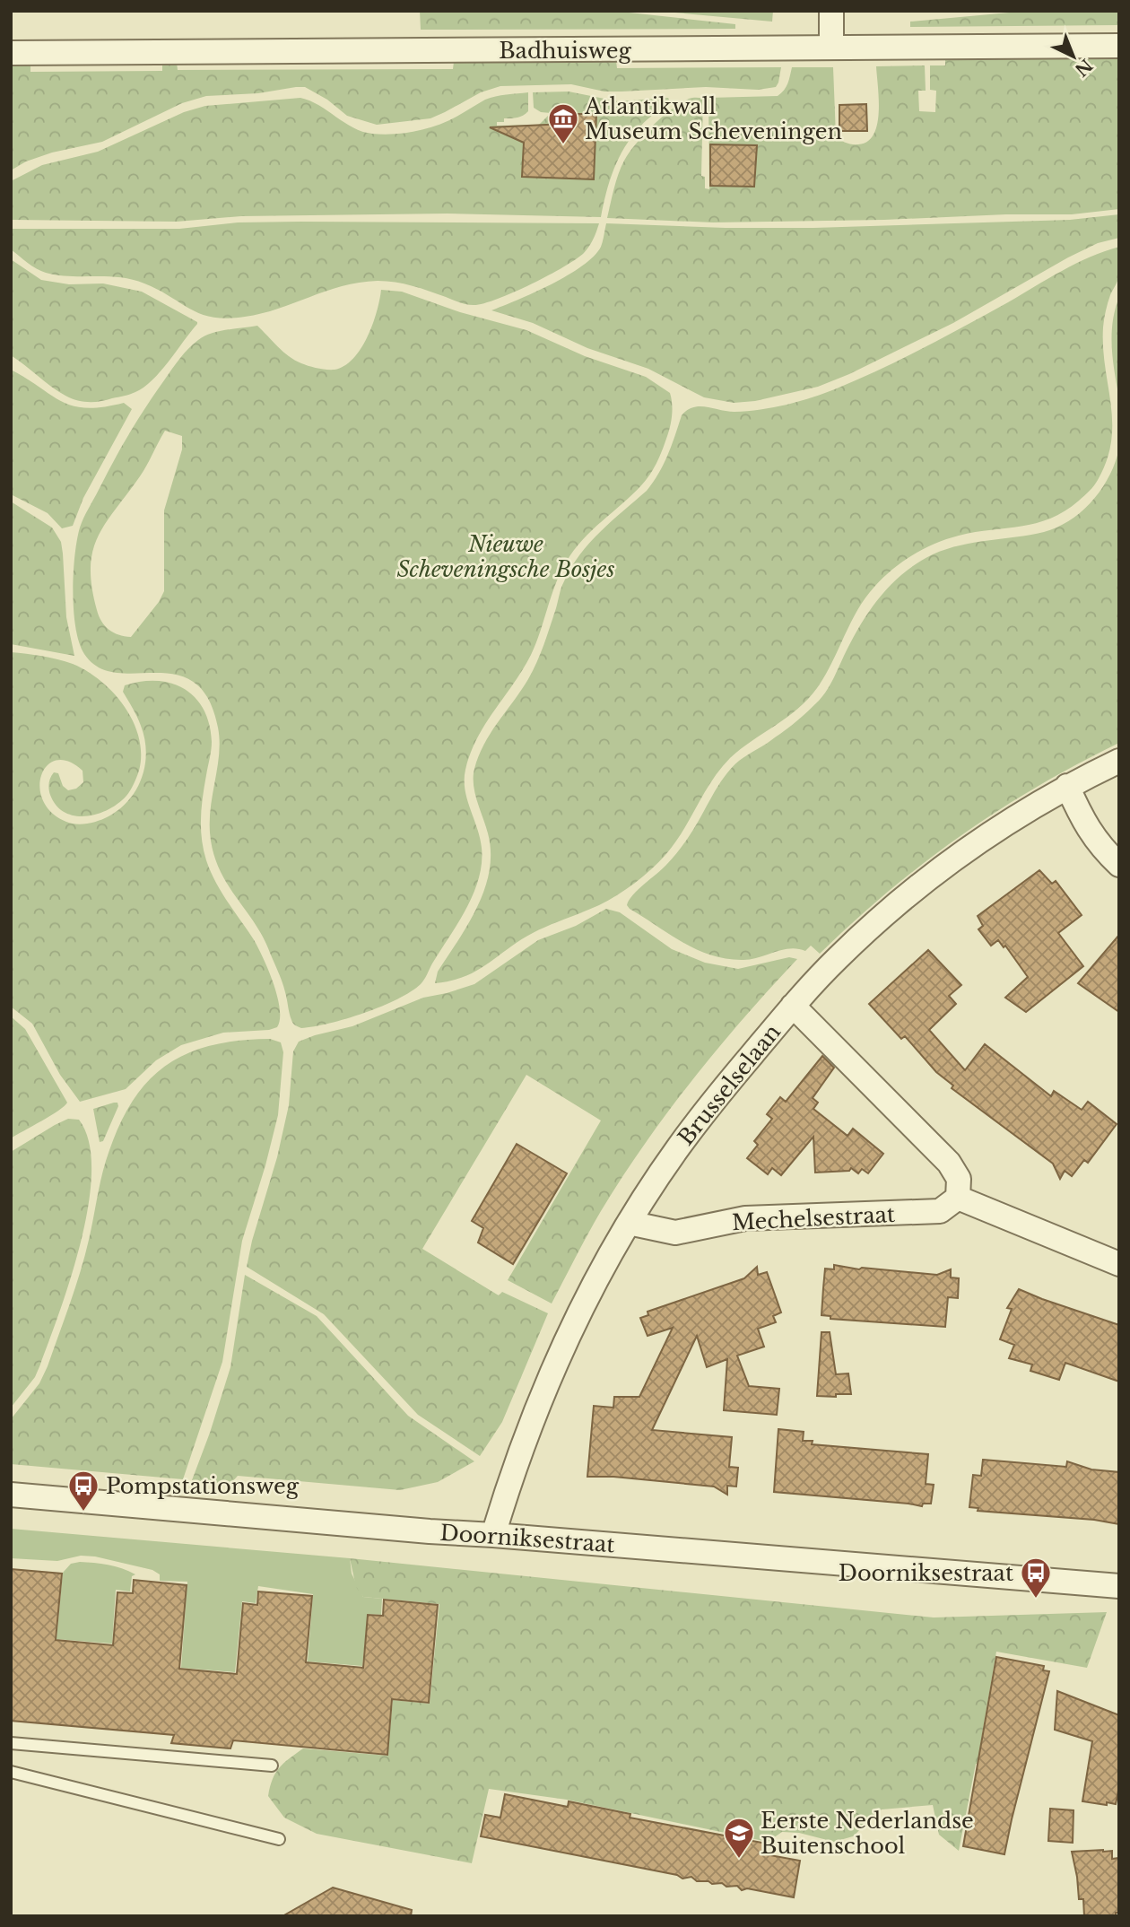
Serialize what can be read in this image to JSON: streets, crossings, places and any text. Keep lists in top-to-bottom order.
{
  "streets": {
    "street": [
      "Badhuisweg",
      "Brusselselaan",
      "Mechelsestraat",
      "Doorniksestraat"
    ]
  },
  "crossings": [
    ["Brusselselaan", "Mechelsestraat"],
    ["Brusselselaan", "Doorniksestraat"]
  ],
  "parks": ["Nieuwe Scheveningsche Bosjes"],
  "places": {
    "museum": ["Atlantikwall Museum Scheveningen"],
    "bus stop": ["Pompstationsweg", "Doorniksestraat"],
    "school or university": ["Eerste Nederlandse Buitenschool"]
  },
  "north": "bottom right"
}
